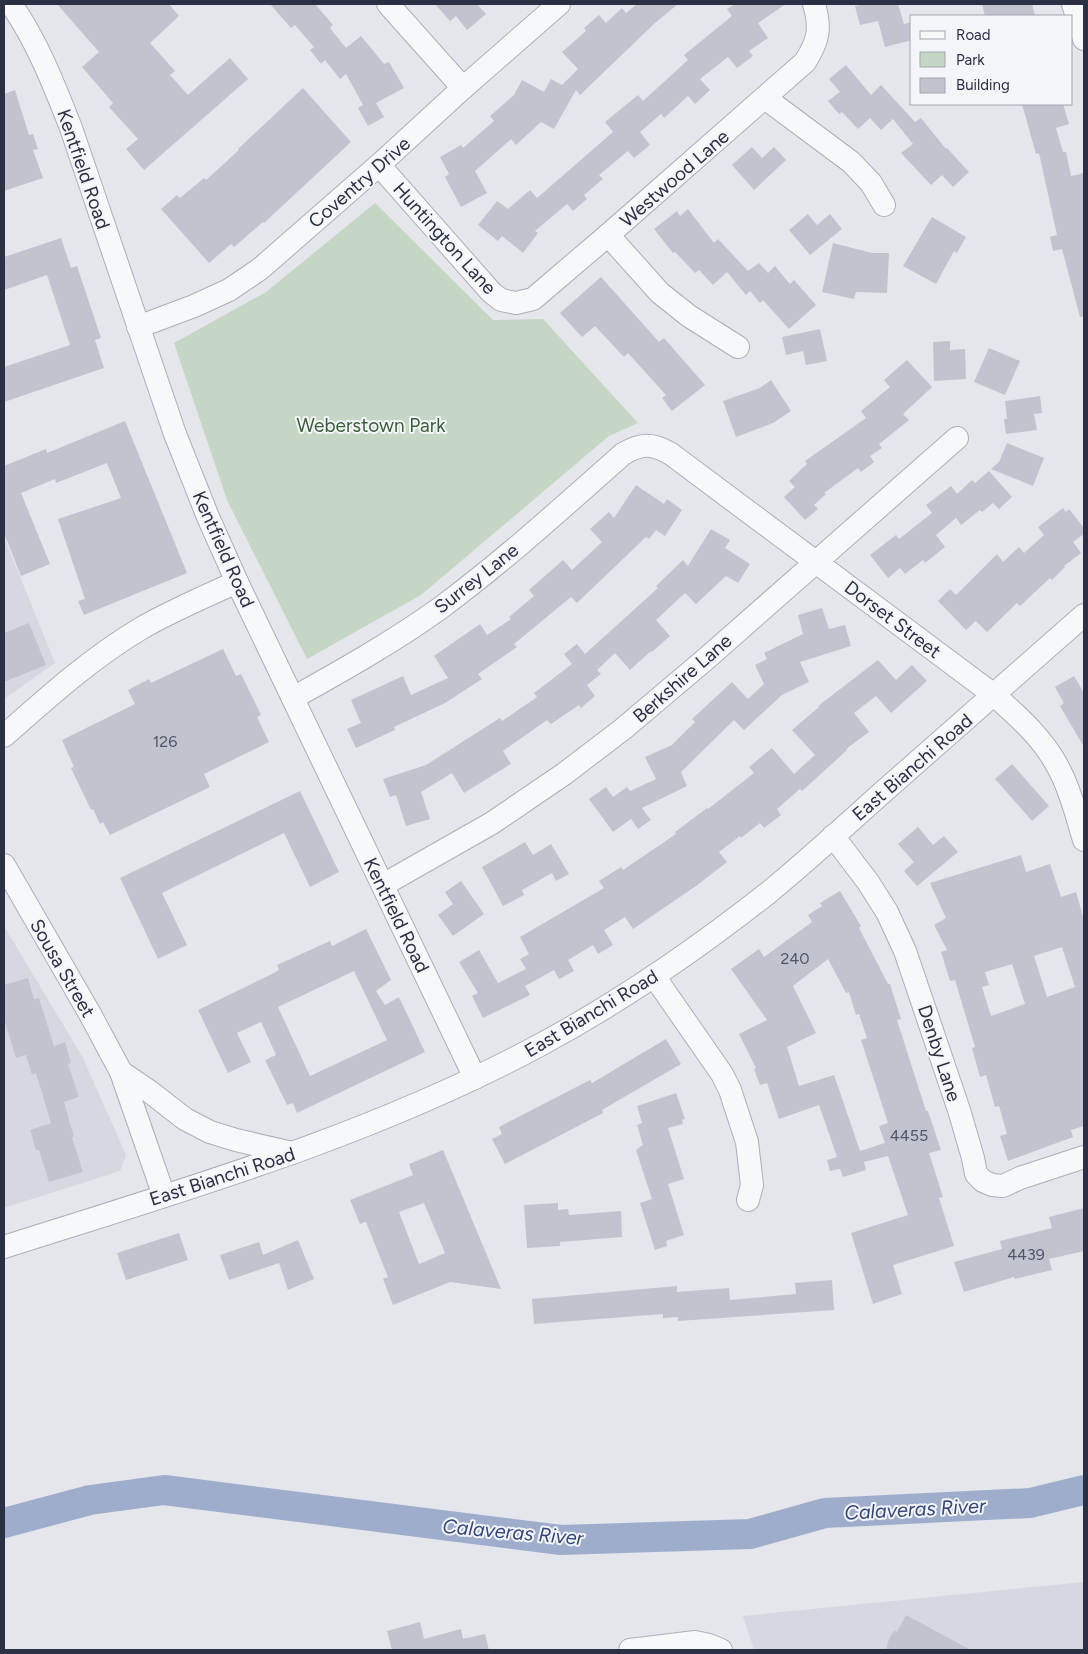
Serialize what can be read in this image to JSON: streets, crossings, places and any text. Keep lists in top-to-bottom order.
{
  "streets": {
    "street": [
      "Kentfield Road",
      "Westwood Lane",
      "Coventry Drive",
      "Huntington Lane",
      "Surrey Lane",
      "Dorset Street",
      "Berkshire Lane",
      "East Bianchi Road",
      "Sousa Street",
      "Denby Lane"
    ]
  },
  "crossings": [
    ["Kentfield Road", "Coventry Drive"],
    ["Kentfield Road", "Surrey Lane"],
    ["Kentfield Road", "Berkshire Lane"],
    ["Kentfield Road", "East Bianchi Road"],
    ["Westwood Lane", "Huntington Lane"],
    ["Coventry Drive", "Huntington Lane"],
    ["Surrey Lane", "Dorset Street"],
    ["Dorset Street", "Berkshire Lane"],
    ["Dorset Street", "East Bianchi Road"],
    ["East Bianchi Road", "Sousa Street"],
    ["East Bianchi Road", "Denby Lane"]
  ],
  "water": ["Calaveras River"],
  "parks": ["Weberstown Park"],
  "house_numbers": [
    "126",
    "240",
    "4455",
    "4439"
  ],
  "legend": ["Road", "Park", "Building"]
}
